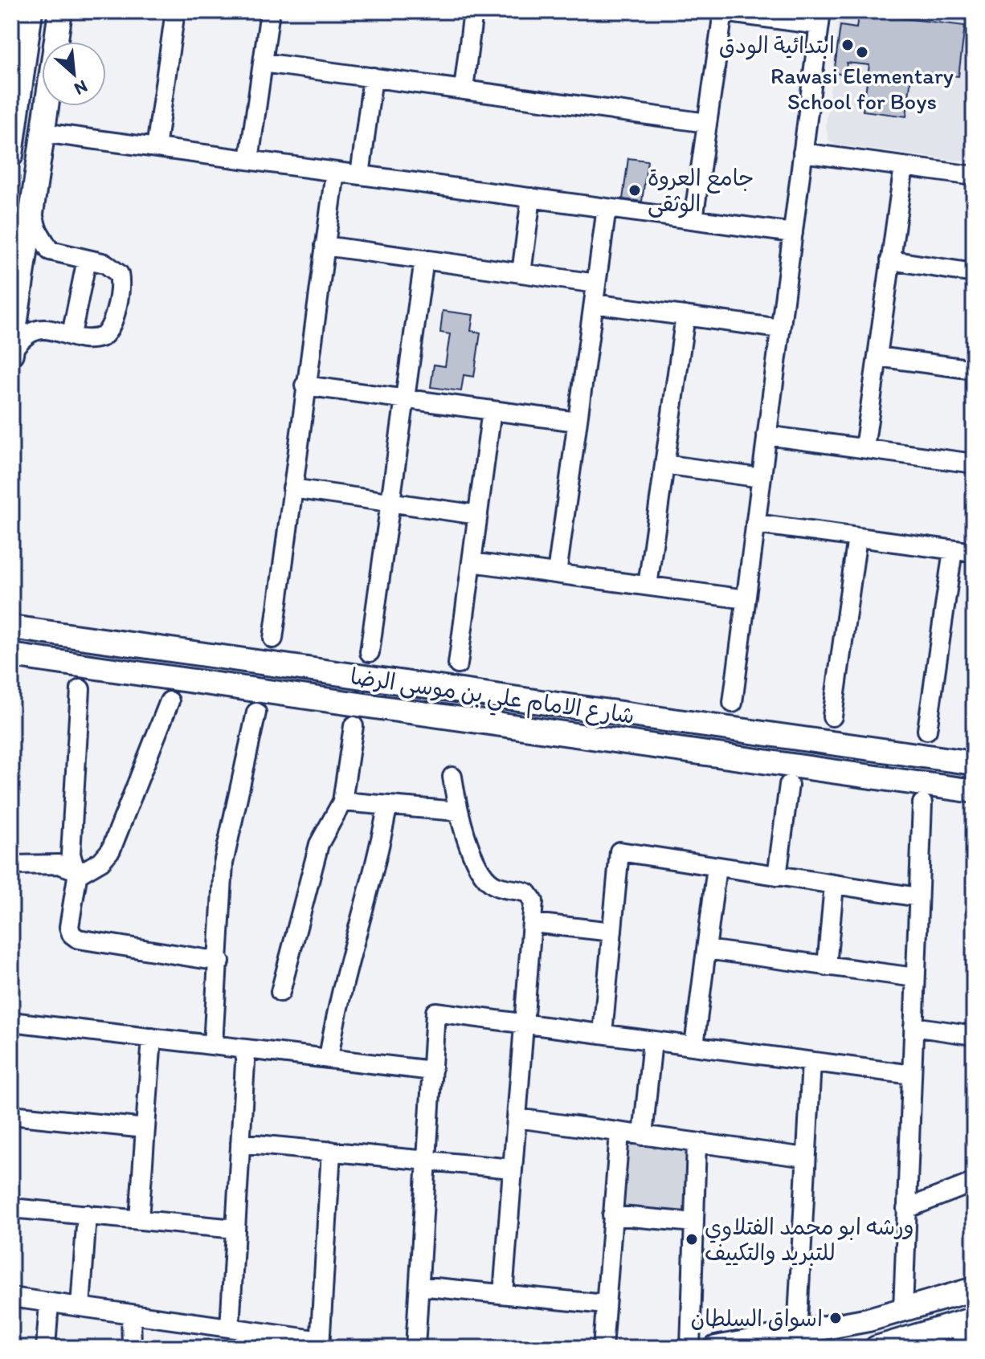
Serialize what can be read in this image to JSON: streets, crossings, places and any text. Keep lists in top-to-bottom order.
{
  "streets": {
    "main road": ["شارع الامام علي بن موسى الرضا"]
  },
  "places": [
    "ابتدائية الودق",
    "Rawasi Elementary School for Boys",
    "جامع العروة الوثقى",
    "ورشه ابو محمد الفتلاوي للتبريد والتكييف",
    "اسواق السلطان"
  ],
  "north": "bottom right"
}
